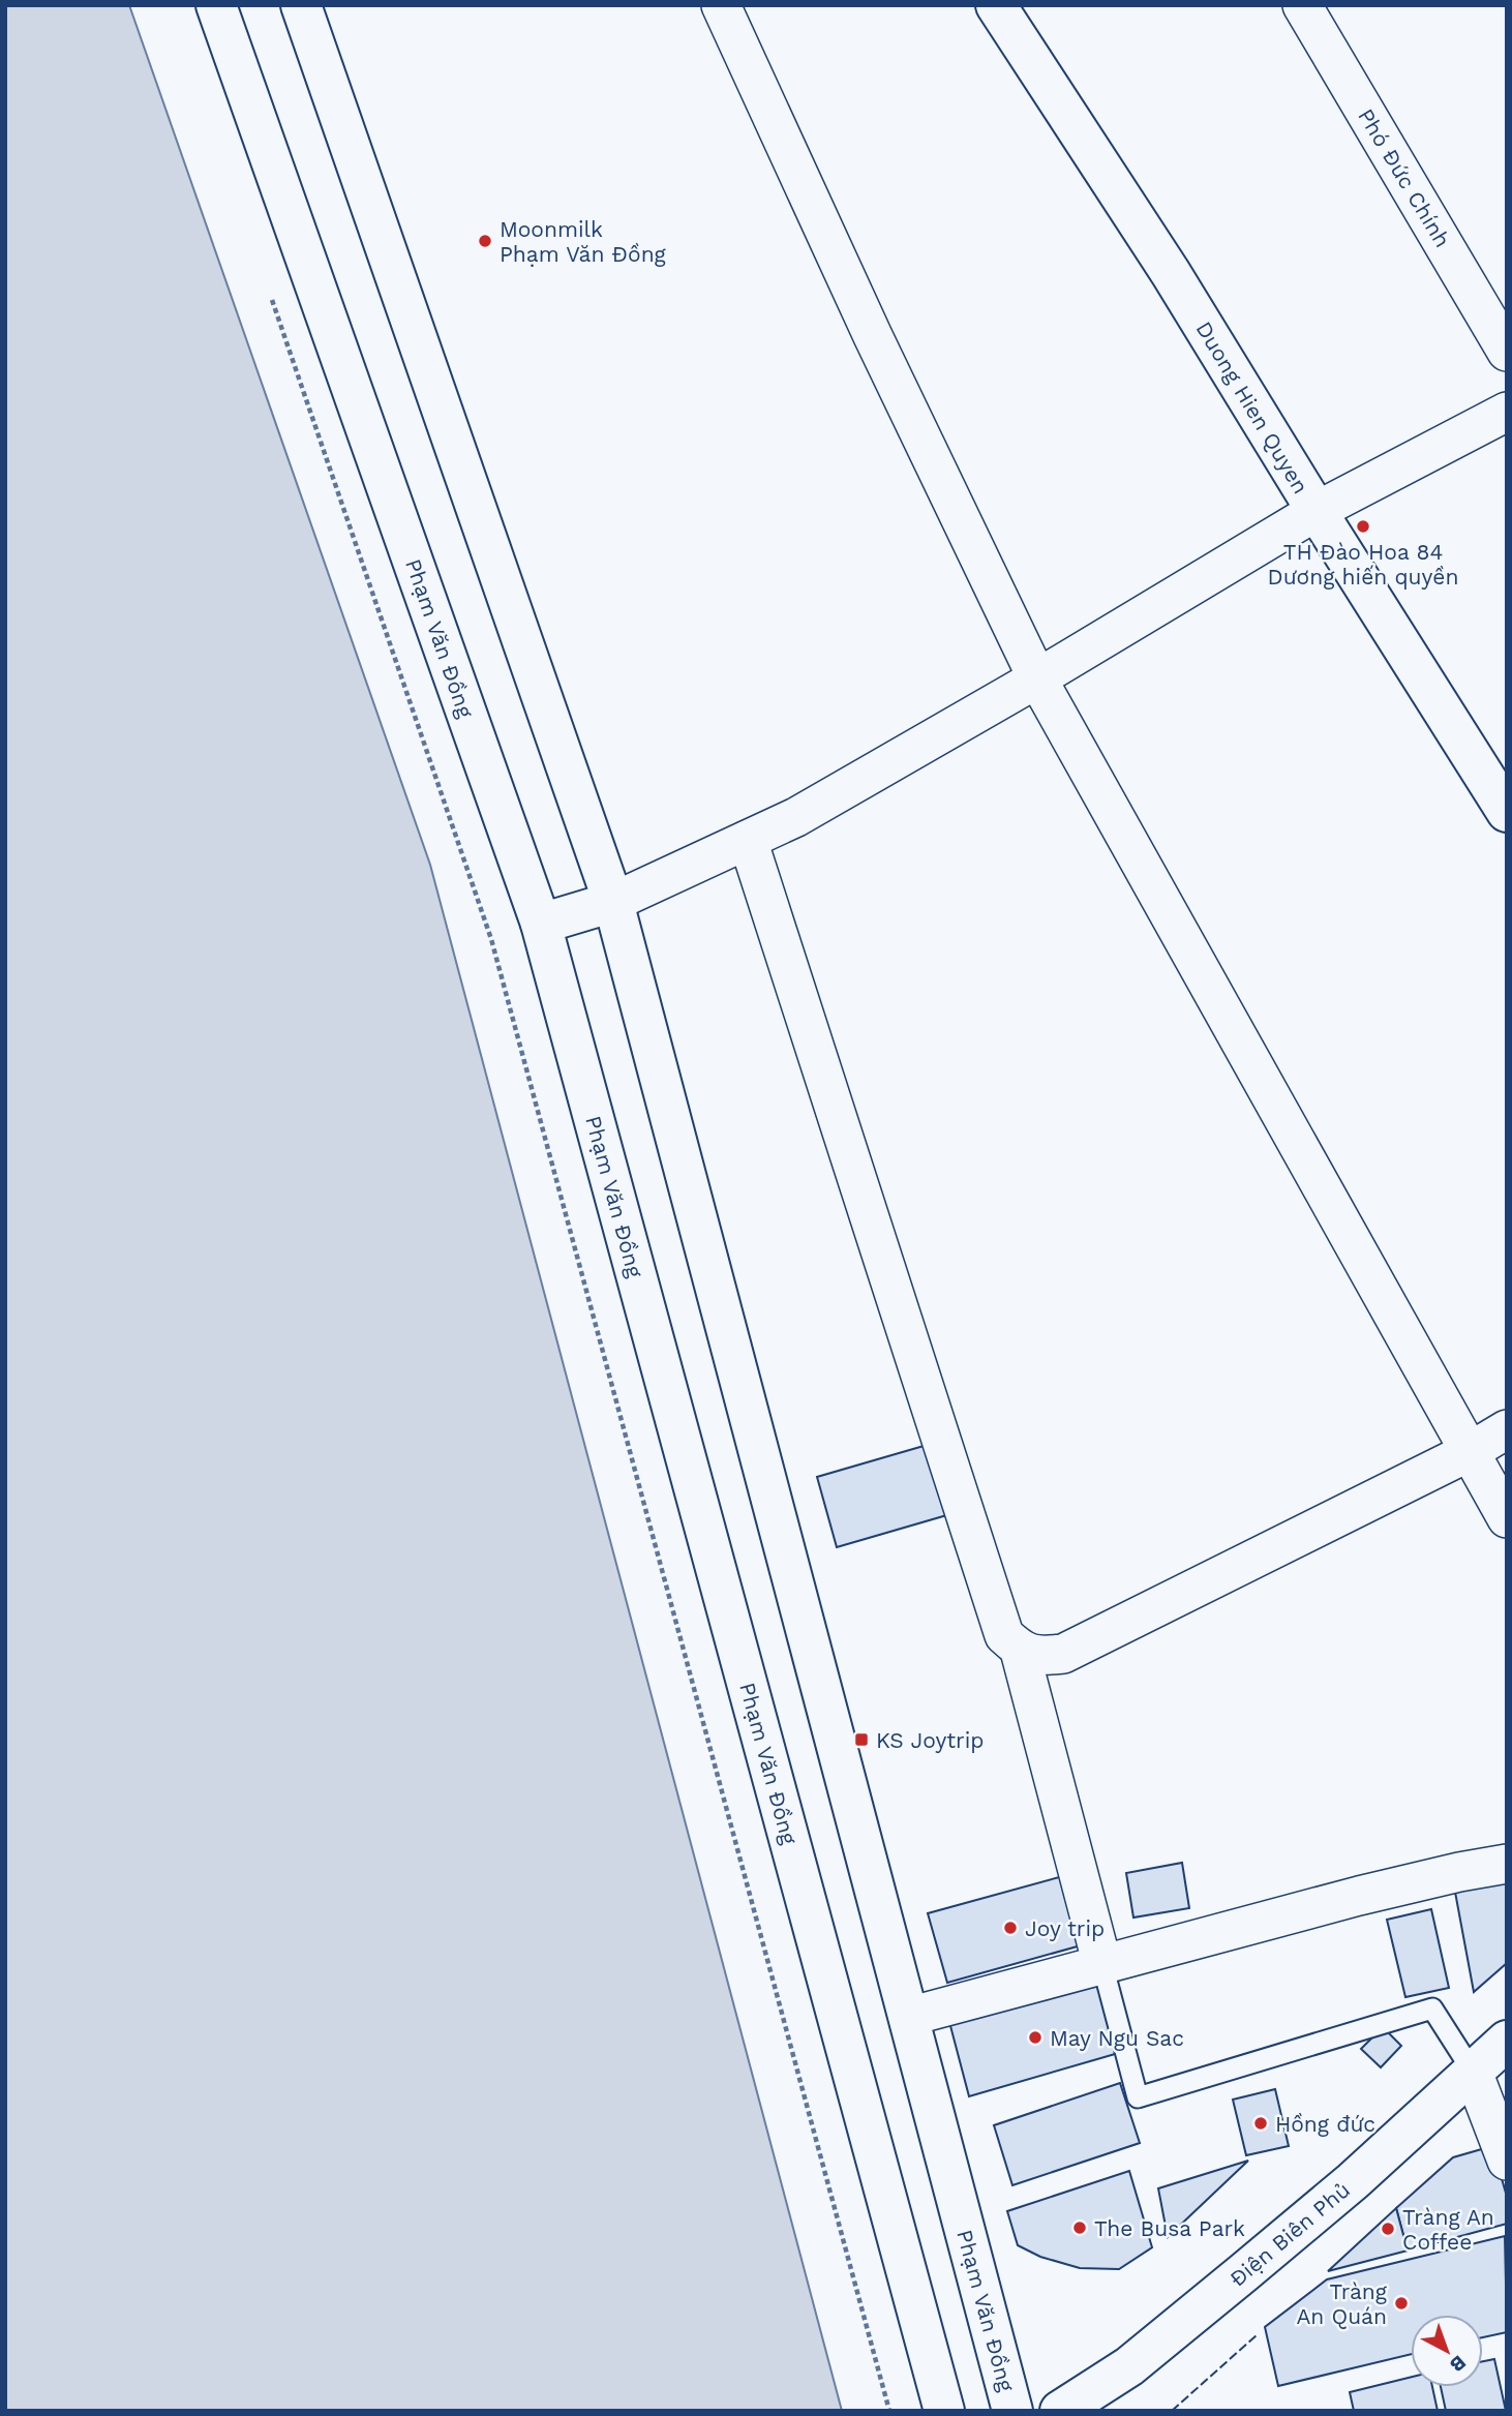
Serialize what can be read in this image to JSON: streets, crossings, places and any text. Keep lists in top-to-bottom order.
{
  "streets": {
    "main road": ["Duong Hien Quyen", "Phạm Văn Đồng", "Điện Biên Phủ"],
    "street": ["Phó Đức Chính"]
  },
  "places": {
    "other": [
      "Moonmilk Phạm Văn Đồng",
      "TH Đào Hoa 84 Dương hiến quyền",
      "Joy trip",
      "May Ngu Sac",
      "Hồng đức",
      "The Busa Park",
      "Tràng An Coffee",
      "Tràng An Quán"
    ],
    "transit": ["KS Joytrip"]
  },
  "north": "bottom right"
}
